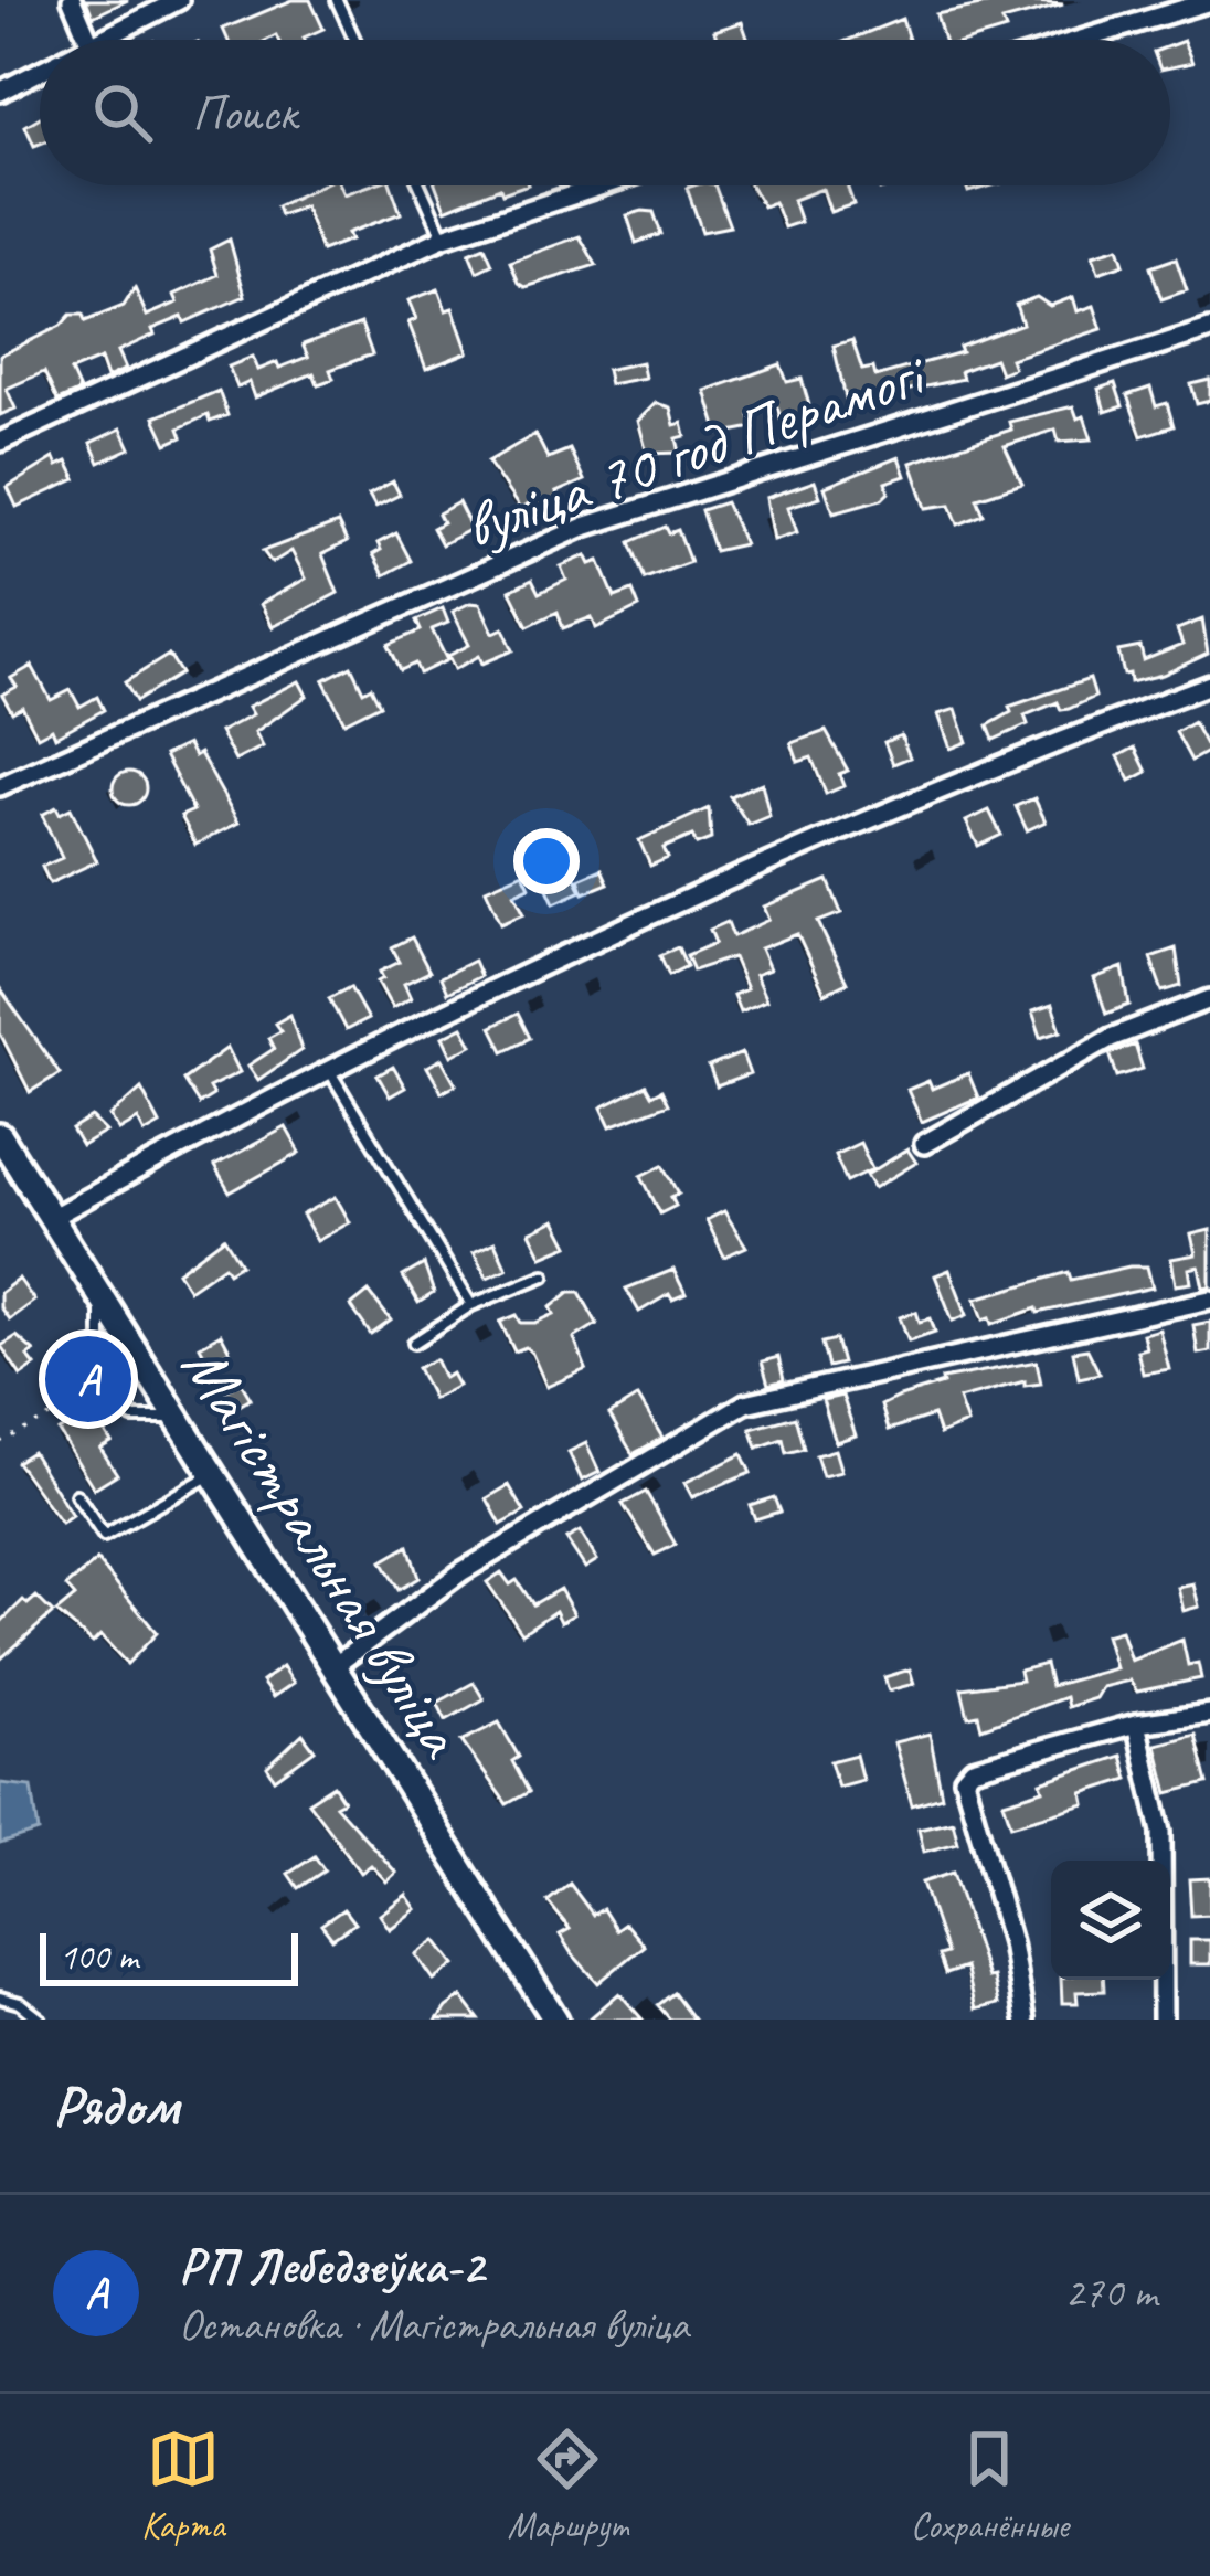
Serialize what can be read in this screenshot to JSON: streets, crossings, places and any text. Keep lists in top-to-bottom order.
{
  "streets": {
    "main road": ["Магістральная вуліца"],
    "street": ["вуліца 70 год Перамогі"]
  },
  "scale_bar": "100 m",
  "page": {
    "search": "Поиск",
    "pins": "A",
    "scale": "100 m",
    "heading": "Рядом",
    "list": [
      {
        "mark": "A",
        "name": "РП Лебедзеўка-2",
        "note": "Остановка · Магістральная вуліца",
        "value": "270 m"
      }
    ],
    "nav": ["Карта", "Маршрут", "Сохранённые"]
  }
}
